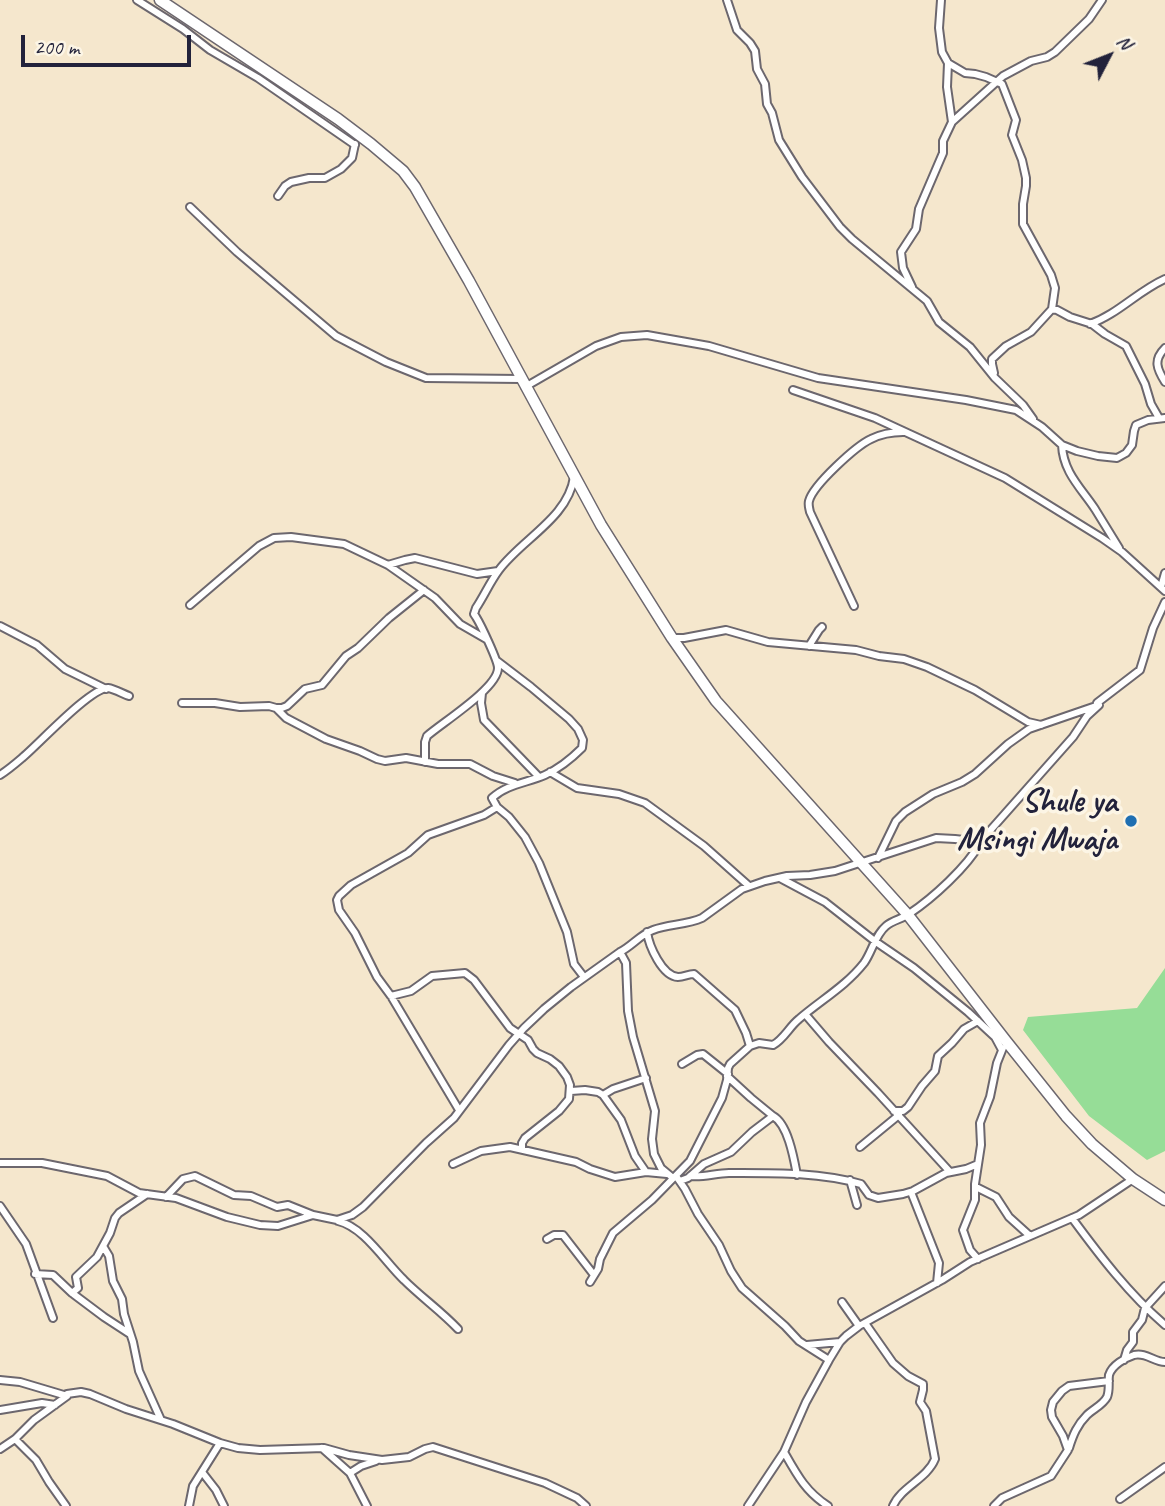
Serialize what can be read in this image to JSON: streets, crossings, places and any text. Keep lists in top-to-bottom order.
{
  "places": ["Shule ya Msingi Mwaja"],
  "scale_bar": "200 m",
  "north": "top right"
}
